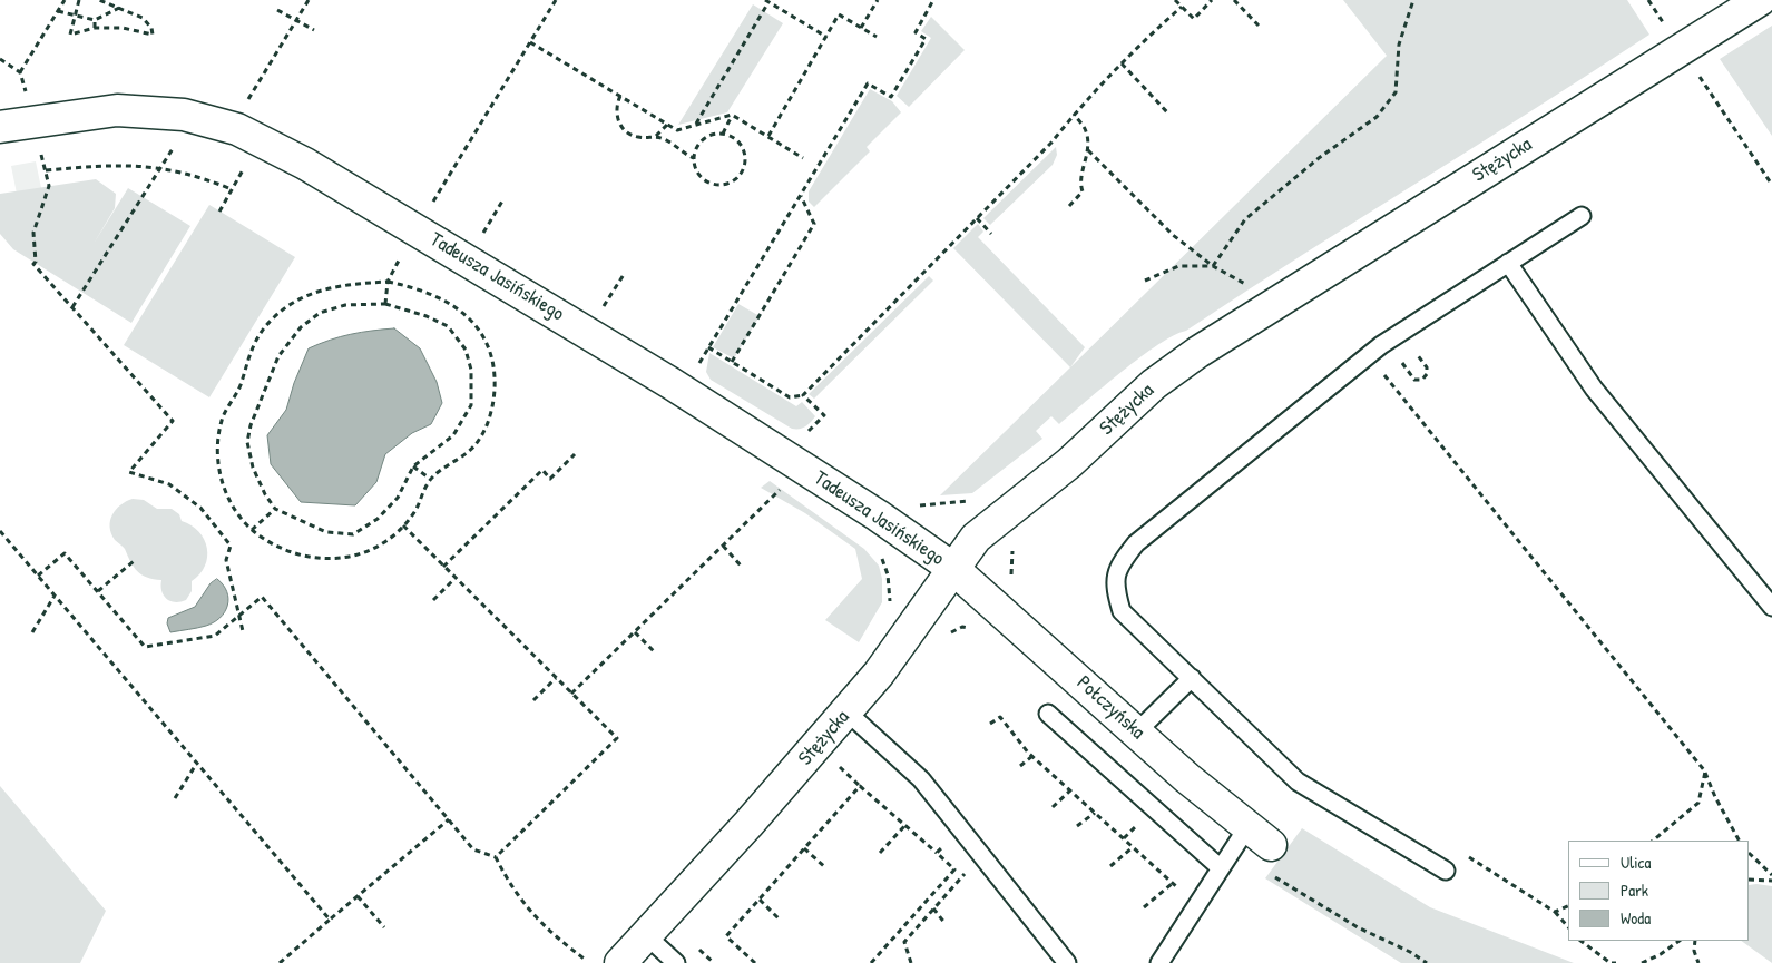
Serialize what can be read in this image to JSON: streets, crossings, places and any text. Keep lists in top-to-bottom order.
{
  "streets": {
    "street": ["Stężycka", "Tadeusza Jasińskiego", "Połczyńska"]
  },
  "crossings": [
    ["Stężycka", "Tadeusza Jasińskiego"],
    ["Stężycka", "Połczyńska"],
    ["Tadeusza Jasińskiego", "Połczyńska"]
  ],
  "legend": ["Ulica", "Park", "Woda"]
}
